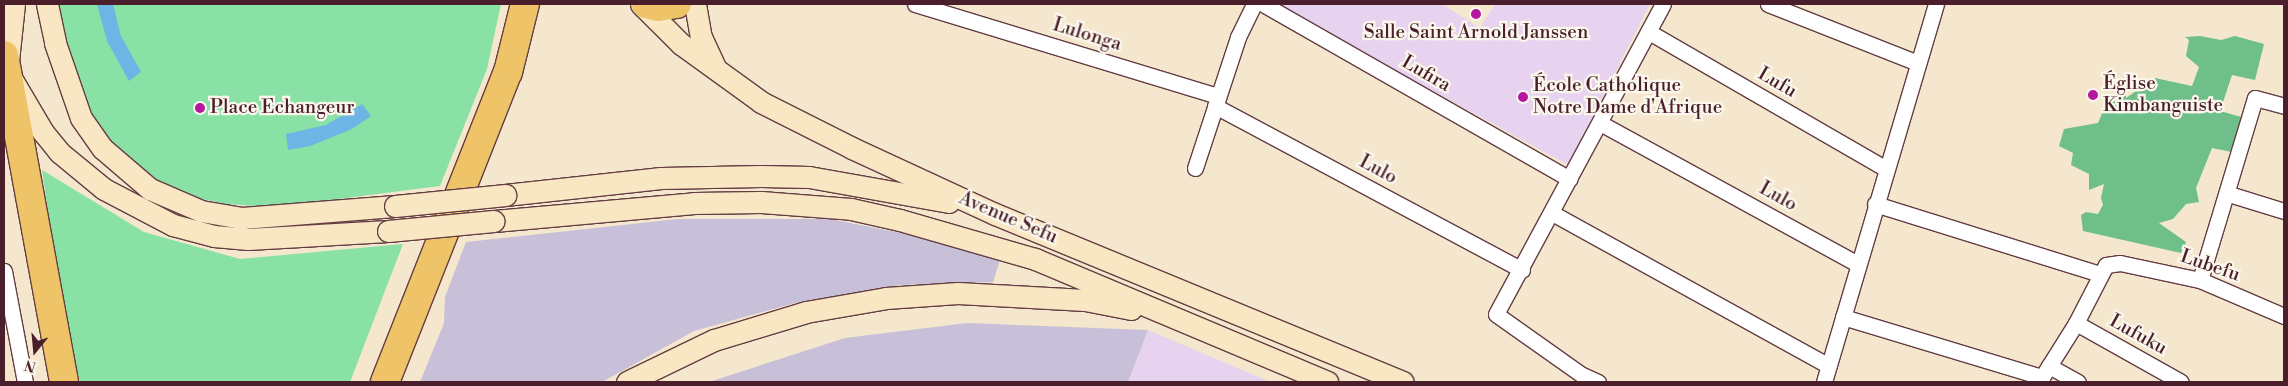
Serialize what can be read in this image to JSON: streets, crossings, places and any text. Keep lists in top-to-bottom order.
{
  "streets": {
    "main road": ["Avenue Sefu"],
    "street": [
      "Lulonga",
      "Lufira",
      "Lufu",
      "Lulo",
      "Lubefu",
      "Lufuku"
    ]
  },
  "crossings": [
    ["Lulonga", "Lulo"]
  ],
  "places": [
    "Salle Saint Arnold Janssen",
    "Église Kimbanguiste",
    "École Catholique Notre Dame d'Afrique",
    "Place Echangeur"
  ],
  "north": "bottom"
}
